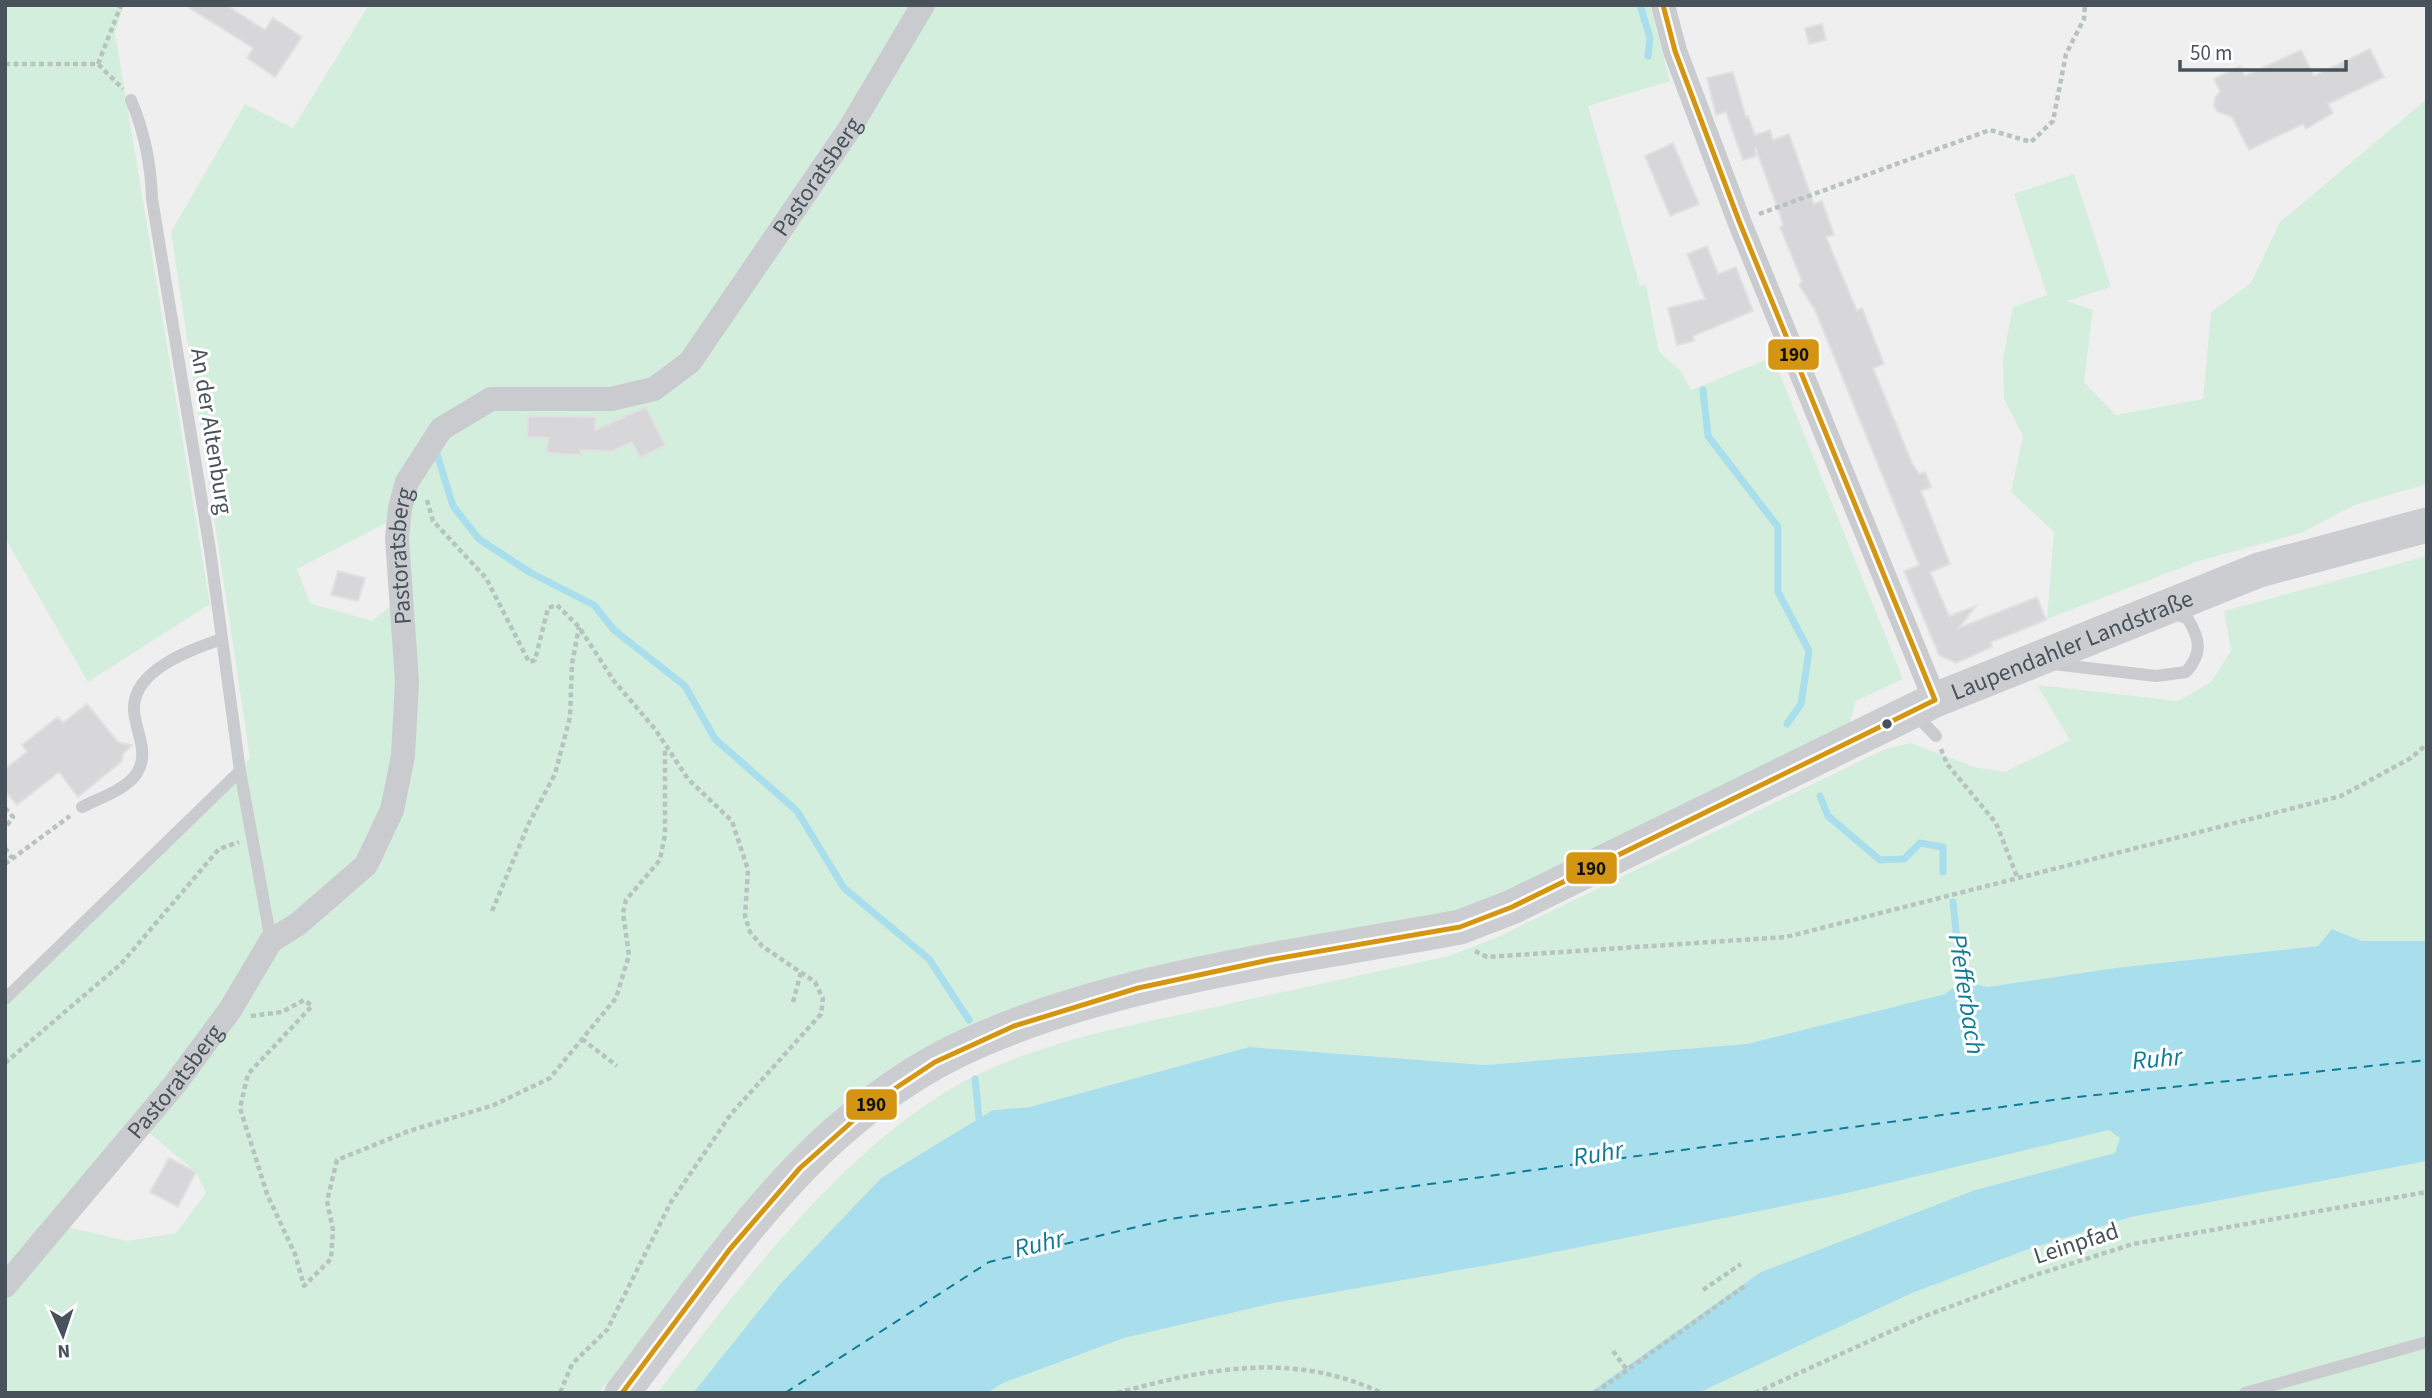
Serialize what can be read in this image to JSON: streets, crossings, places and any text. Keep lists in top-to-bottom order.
{
  "streets": {
    "main road": ["Laupendahler Landstraße"],
    "street": ["Pastoratsberg"],
    "lane": ["An der Altenburg"],
    "path": ["Leinpfad"]
  },
  "crossings": [
    ["Pastoratsberg", "An der Altenburg"]
  ],
  "water": ["Pfefferbach", "Ruhr"],
  "lines": ["transit line 190"],
  "scale_bar": "50 m",
  "north": "bottom"
}
